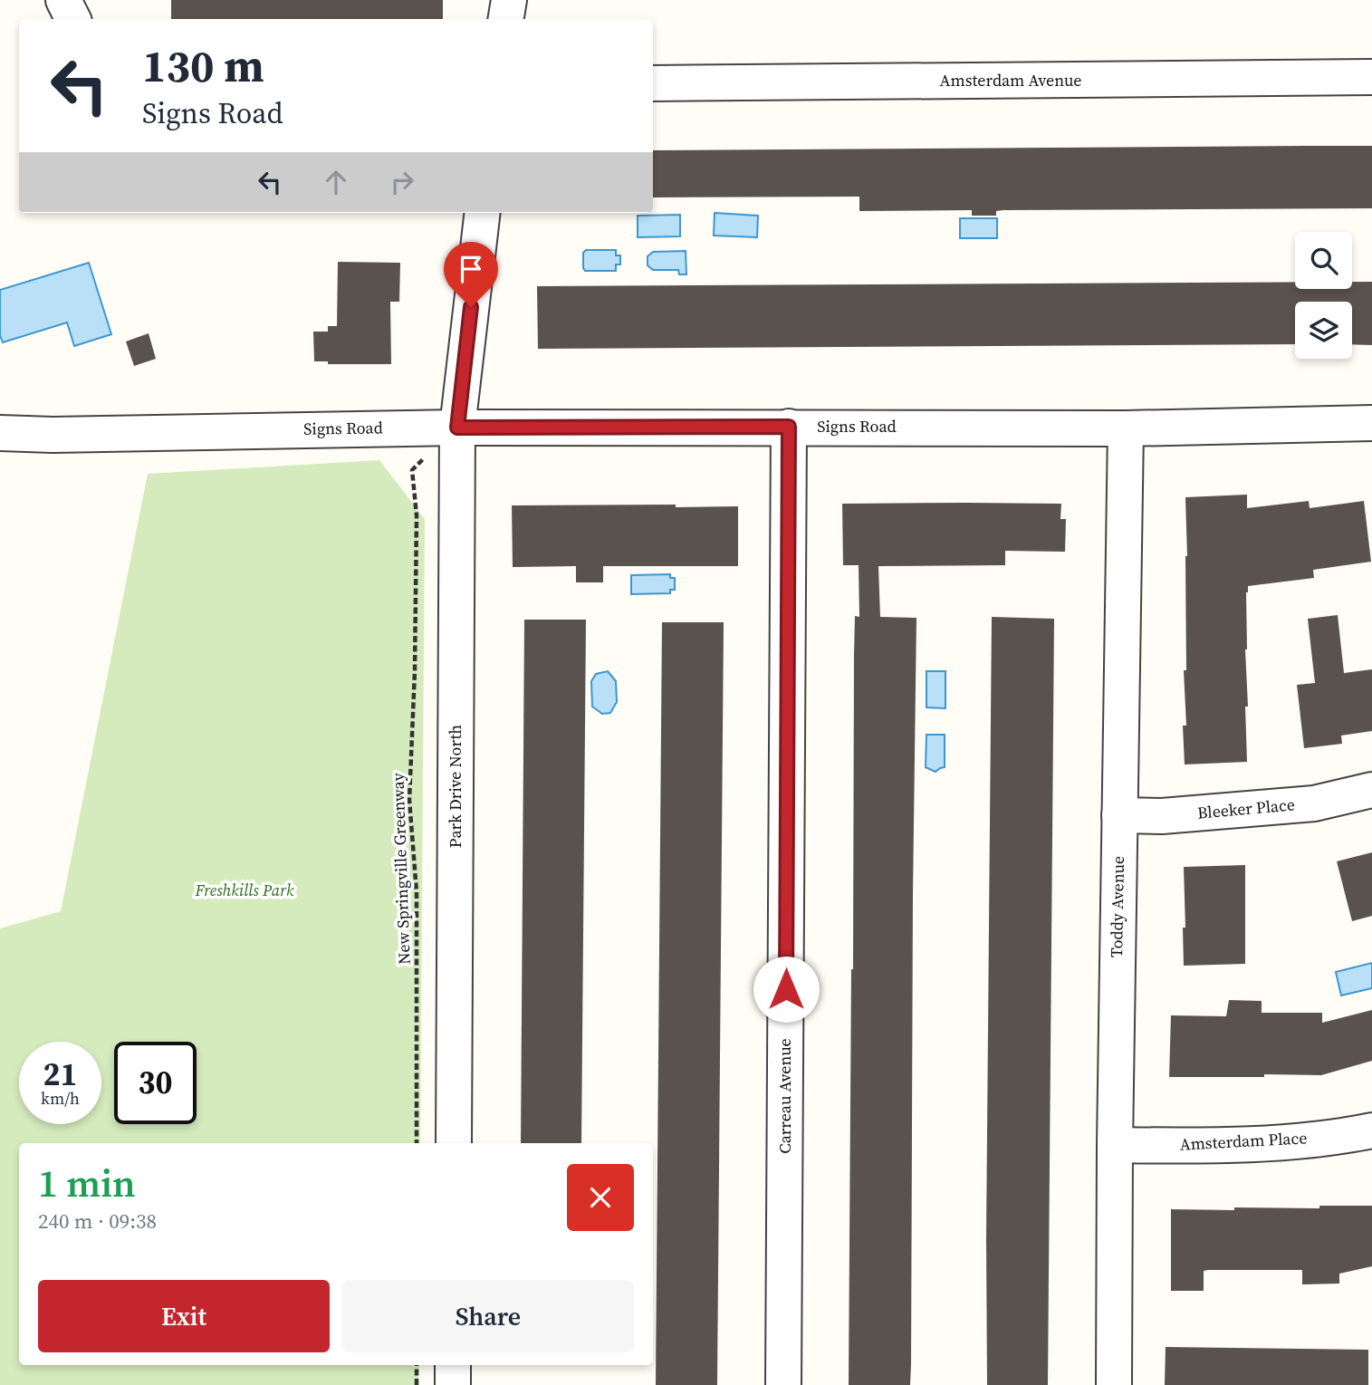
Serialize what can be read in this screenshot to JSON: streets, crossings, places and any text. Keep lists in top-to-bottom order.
{
  "streets": {
    "street": [
      "Amsterdam Avenue",
      "Signs Road",
      "Park Drive North",
      "Bleeker Place",
      "Toddy Avenue",
      "Carreau Avenue",
      "Amsterdam Place"
    ],
    "path": ["New Springville Greenway"]
  },
  "crossings": [
    ["Signs Road", "Park Drive North"],
    ["Signs Road", "Toddy Avenue"],
    ["Signs Road", "Carreau Avenue"],
    ["Bleeker Place", "Toddy Avenue"],
    ["Toddy Avenue", "Amsterdam Place"]
  ],
  "parks": ["Freshkills Park"],
  "page": {
    "turn": ["130 m", "Signs Road"],
    "speed": "21 km/h",
    "limit": "30",
    "heading": ["1 min", "240 m · 09:38"],
    "buttons": ["Exit", "Share"]
  }
}
